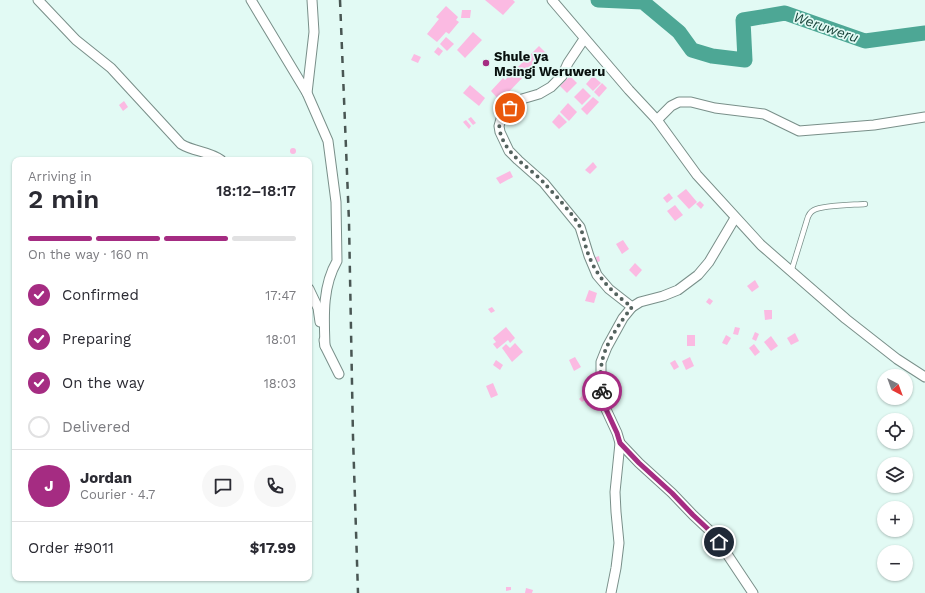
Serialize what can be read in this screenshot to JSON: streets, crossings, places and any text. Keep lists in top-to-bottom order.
{
  "water": ["Weruweru"],
  "places": ["Shule ya Msingi Weruweru"],
  "north": "bottom right",
  "page": {
    "heading": ["2 min", "Arriving in", "18:12–18:17"],
    "panel": [
      "Jordan",
      "Courier · 4.7",
      "Order #9011",
      "$17.99"
    ],
    "bar": "On the way · 160 m",
    "list": [
      ["Confirmed", "17:47"],
      ["Preparing", "18:01"],
      ["On the way", "18:03"],
      "Delivered"
    ],
    "map_buttons": ["+", "−"],
    "round": "J"
  }
}
